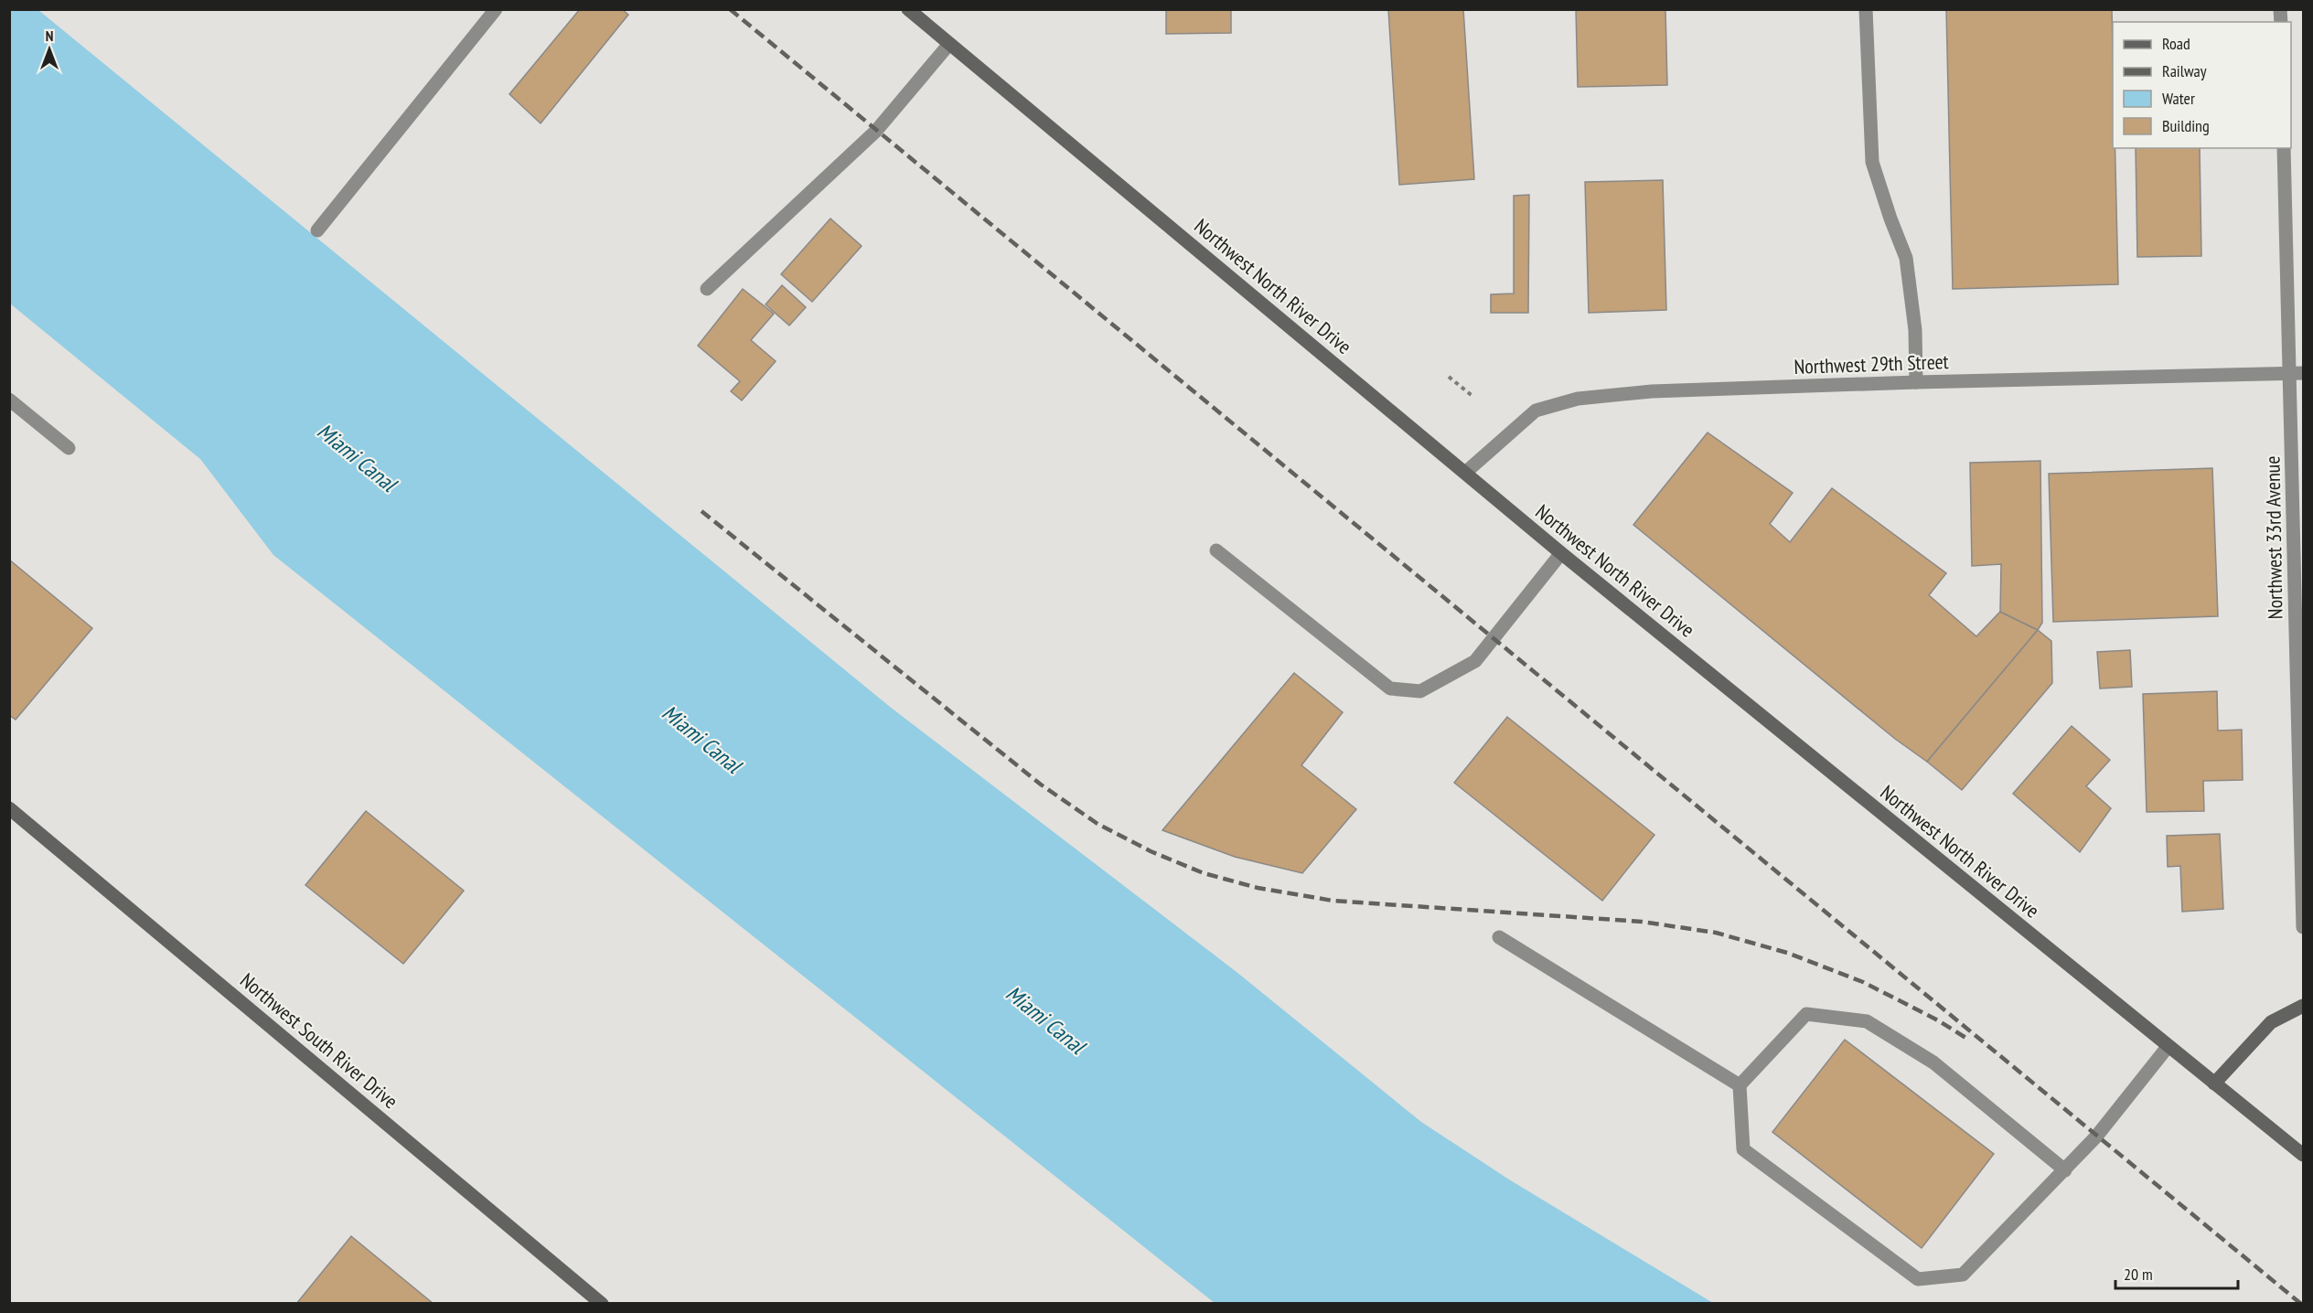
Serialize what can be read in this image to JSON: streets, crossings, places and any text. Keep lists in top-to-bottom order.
{
  "streets": {
    "main road": ["Northwest North River Drive", "Northwest South River Drive"],
    "street": ["Northwest 29th Street", "Northwest 33rd Avenue"]
  },
  "crossings": [
    ["Northwest North River Drive", "Northwest 29th Street"],
    ["Northwest 29th Street", "Northwest 33rd Avenue"]
  ],
  "water": ["Miami Canal"],
  "legend": [
    "Road",
    "Railway",
    "Water",
    "Building"
  ],
  "scale_bar": "20 m",
  "north": "top"
}
